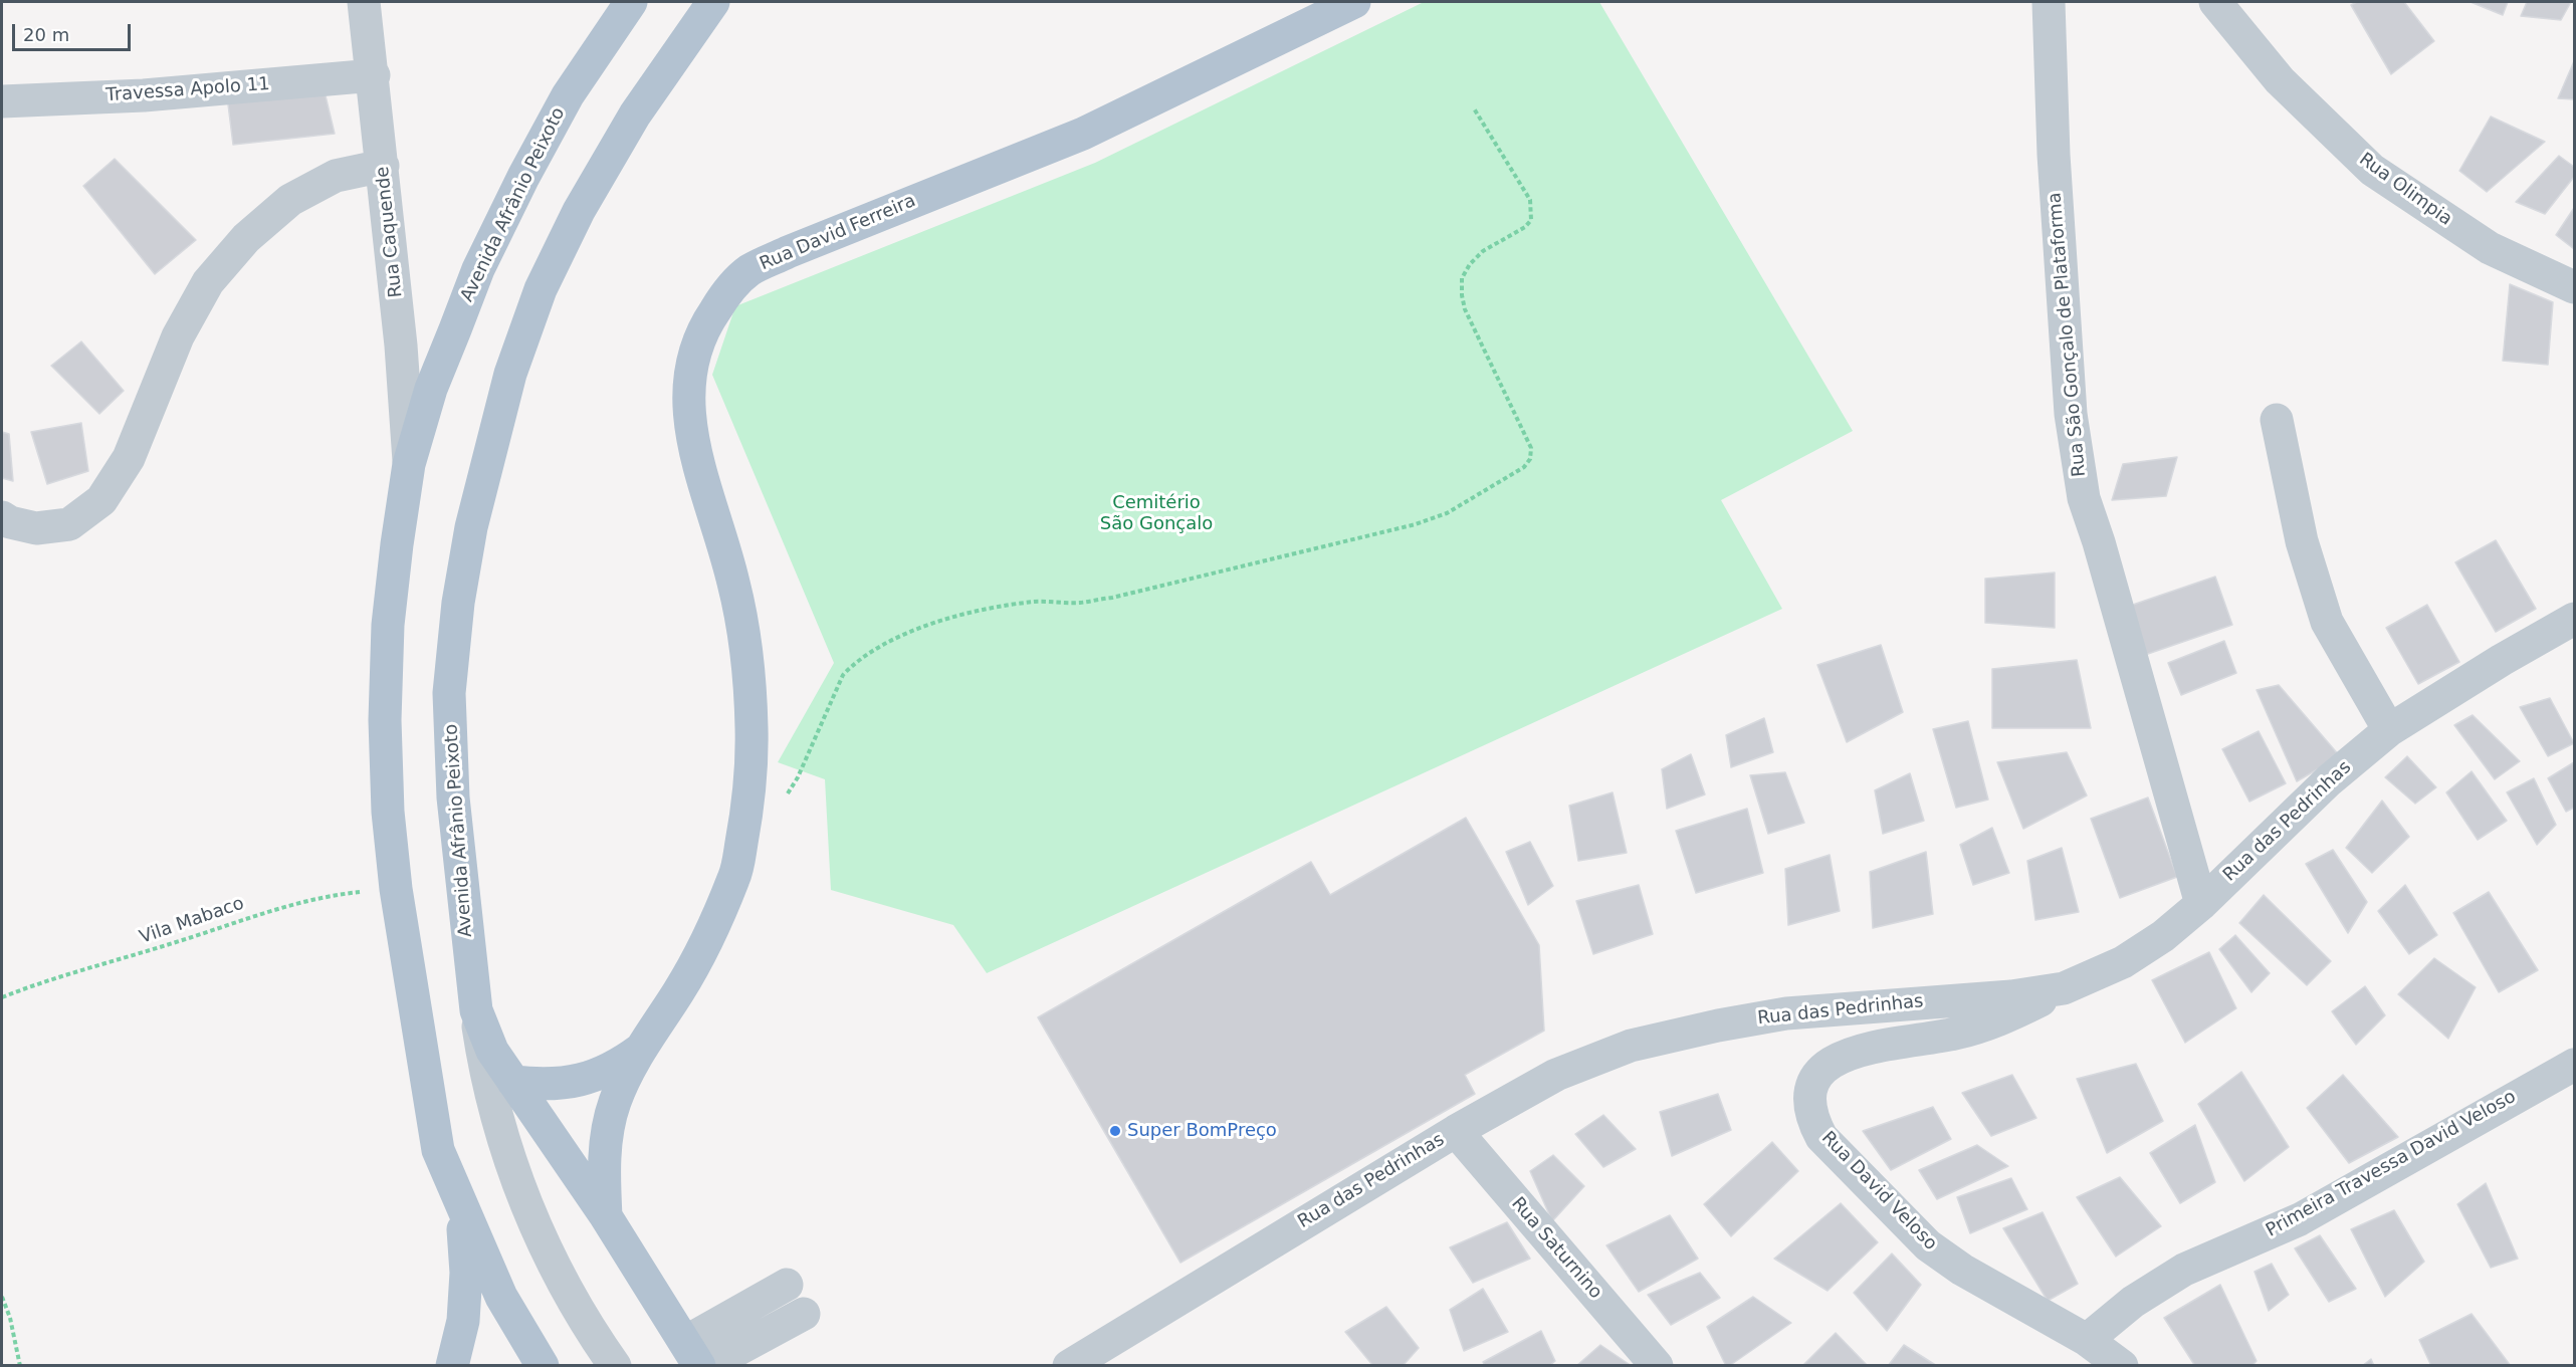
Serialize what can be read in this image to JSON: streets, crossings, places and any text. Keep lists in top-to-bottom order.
{
  "streets": {
    "main road": ["Avenida Afrânio Peixoto", "Rua David Ferreira"],
    "street": [
      "Travessa Apolo 11",
      "Rua Olimpia",
      "Rua Caquende",
      "Rua São Gonçalo de Plataforma",
      "Rua das Pedrinhas",
      "Primeira Travessa David Veloso",
      "Rua David Veloso",
      "Rua Saturnino"
    ],
    "path": ["Vila Mabaco"]
  },
  "crossings": [
    ["Travessa Apolo 11", "Rua Caquende"],
    ["Avenida Afrânio Peixoto", "Rua Caquende"],
    ["Avenida Afrânio Peixoto", "Rua David Ferreira"],
    ["Avenida Afrânio Peixoto", "Vila Mabaco"],
    ["Rua São Gonçalo de Plataforma", "Rua das Pedrinhas"],
    ["Rua das Pedrinhas", "Rua David Veloso"],
    ["Rua das Pedrinhas", "Rua Saturnino"],
    ["Primeira Travessa David Veloso", "Rua David Veloso"]
  ],
  "parks": ["Cemitério São Gonçalo"],
  "places": ["Super BomPreço"],
  "scale_bar": "20 m"
}
